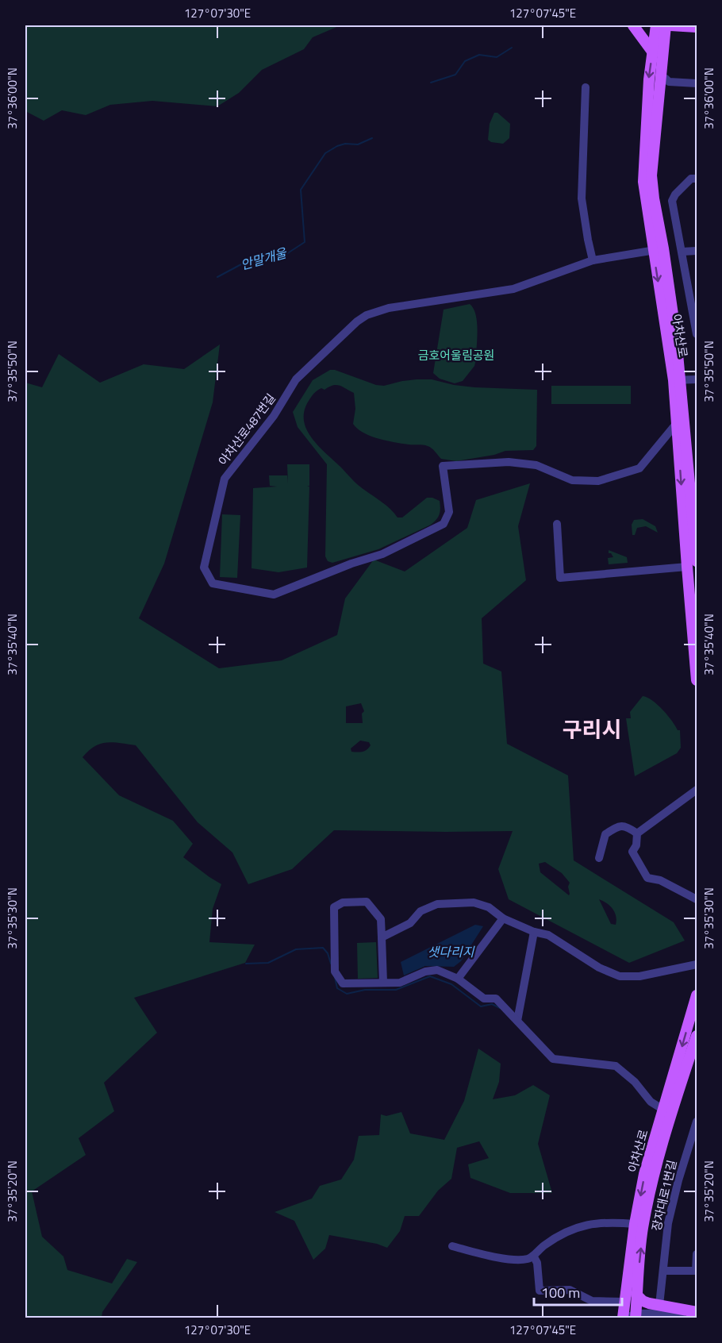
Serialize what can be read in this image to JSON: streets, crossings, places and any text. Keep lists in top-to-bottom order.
{
  "streets": {
    "main road": ["아차산로"],
    "street": ["아차산로487번길", "장자대로1번길"]
  },
  "crossings": [
    ["아차산로", "아차산로487번길"]
  ],
  "districts": ["구리시"],
  "water": ["안말개울", "샛다리지"],
  "parks": ["금호어울림공원"],
  "scale_bar": "100 m",
  "coordinates": [
    "127°07'30\"E",
    "127°07'45\"E",
    "37°36'00\"N",
    "37°35'50\"N",
    "37°35'40\"N",
    "37°35'30\"N",
    "37°35'20\"N"
  ]
}
